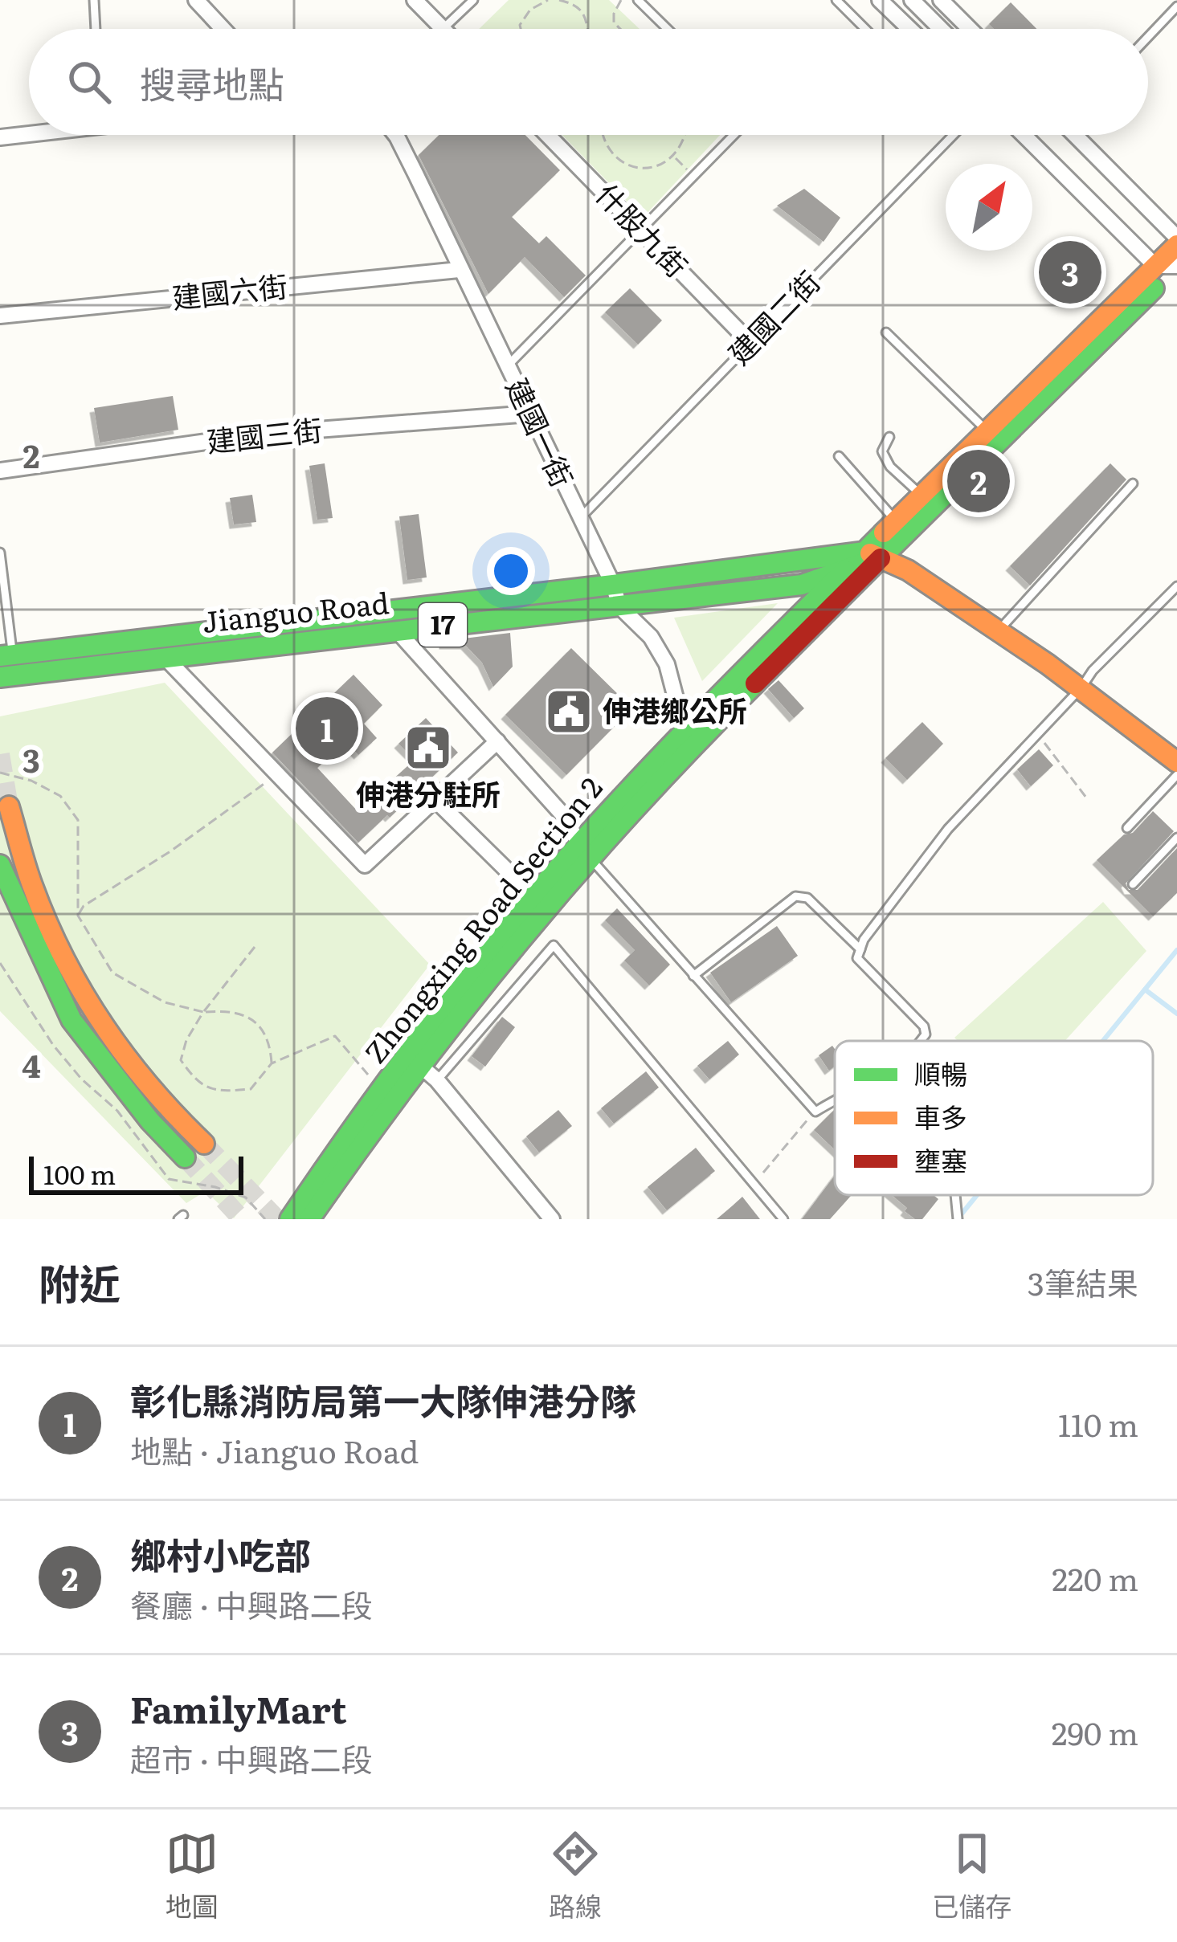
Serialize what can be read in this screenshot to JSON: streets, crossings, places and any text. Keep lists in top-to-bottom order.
{
  "streets": {
    "main road": ["Jianguo Road", "17", "Zhongxing Road Section 2"],
    "street": [
      "什股九街",
      "建國六街",
      "建國一街",
      "建國三街"
    ],
    "lane": ["建國二街"]
  },
  "crossings": [
    ["什股九街", "建國二街"],
    ["建國六街", "建國一街"],
    ["建國二街", "建國一街"],
    ["建國一街", "建國三街"],
    ["建國一街", "Jianguo Road"],
    ["建國一街", "Zhongxing Road Section 2"],
    ["Jianguo Road", "17"],
    ["Jianguo Road", "Zhongxing Road Section 2"],
    ["17", "Zhongxing Road Section 2"]
  ],
  "places": {
    "public building": ["伸港鄉公所", "伸港分駐所"]
  },
  "legend": ["順暢", "車多", "壅塞"],
  "scale_bar": "100 m",
  "north": "top right",
  "page": {
    "search": "搜尋地點",
    "pins": ["3", "2", "1"],
    "scale": "100 m",
    "heading": ["附近", "3筆結果"],
    "list": [
      {
        "mark": "1",
        "name": "彰化縣消防局第一大隊伸港分隊",
        "note": "地點 · Jianguo Road",
        "value": "110 m"
      },
      {
        "mark": "2",
        "name": "鄉村小吃部",
        "note": "餐廳 · 中興路二段",
        "value": "220 m"
      },
      {
        "mark": "3",
        "name": "FamilyMart",
        "note": "超市 · 中興路二段",
        "value": "290 m"
      }
    ],
    "nav": ["地圖", "路線", "已儲存"]
  },
  "grid": {
    "rows": ["2", "3", "4"]
  }
}
